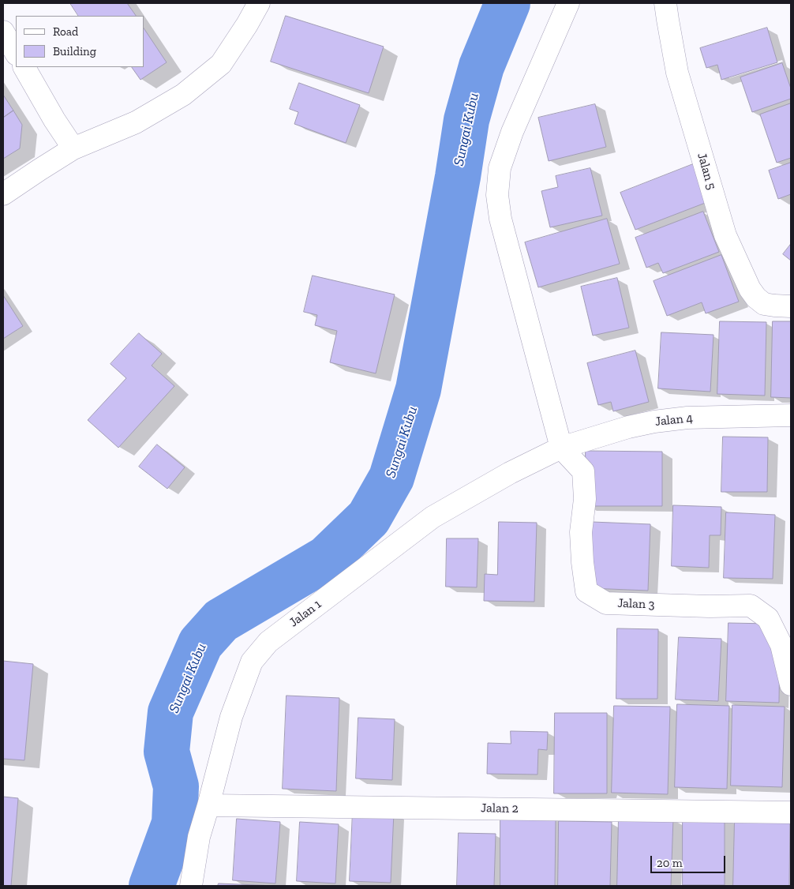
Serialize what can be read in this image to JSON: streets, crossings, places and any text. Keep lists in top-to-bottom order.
{
  "streets": {
    "street": [
      "Jalan 5",
      "Jalan 4",
      "Jalan 3",
      "Jalan 1",
      "Jalan 2"
    ]
  },
  "crossings": [
    ["Jalan 4", "Jalan 3"],
    ["Jalan 4", "Jalan 1"],
    ["Jalan 3", "Jalan 1"],
    ["Jalan 1", "Jalan 2"]
  ],
  "water": ["Sungai Kubu"],
  "legend": ["Road", "Building"],
  "scale_bar": "20 m"
}
